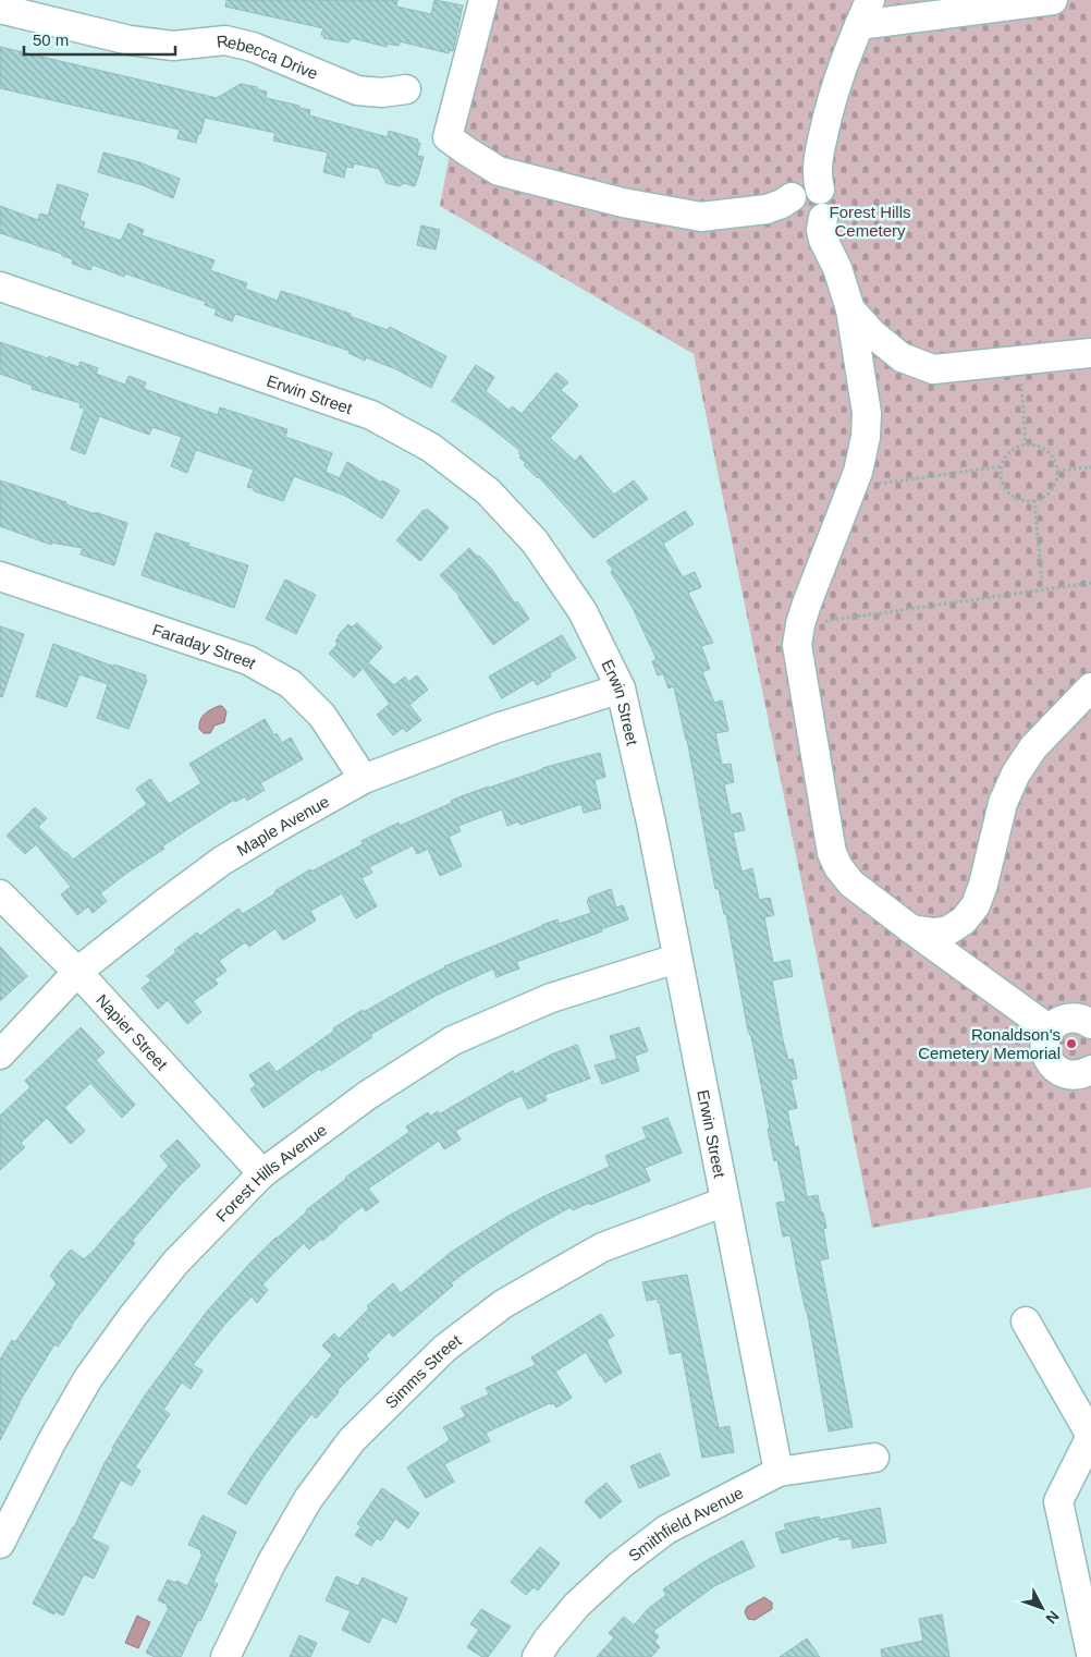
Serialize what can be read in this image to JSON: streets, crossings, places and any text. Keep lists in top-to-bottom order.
{
  "streets": {
    "street": [
      "Rebecca Drive",
      "Erwin Street",
      "Faraday Street",
      "Maple Avenue",
      "Napier Street",
      "Forest Hills Avenue",
      "Simms Street",
      "Smithfield Avenue"
    ]
  },
  "crossings": [
    ["Erwin Street", "Maple Avenue"],
    ["Erwin Street", "Forest Hills Avenue"],
    ["Erwin Street", "Simms Street"],
    ["Erwin Street", "Smithfield Avenue"],
    ["Faraday Street", "Maple Avenue"],
    ["Maple Avenue", "Napier Street"],
    ["Napier Street", "Forest Hills Avenue"]
  ],
  "parks": ["Forest Hills Cemetery"],
  "places": ["Ronaldson's Cemetery Memorial"],
  "scale_bar": "50 m",
  "north": "bottom right"
}
